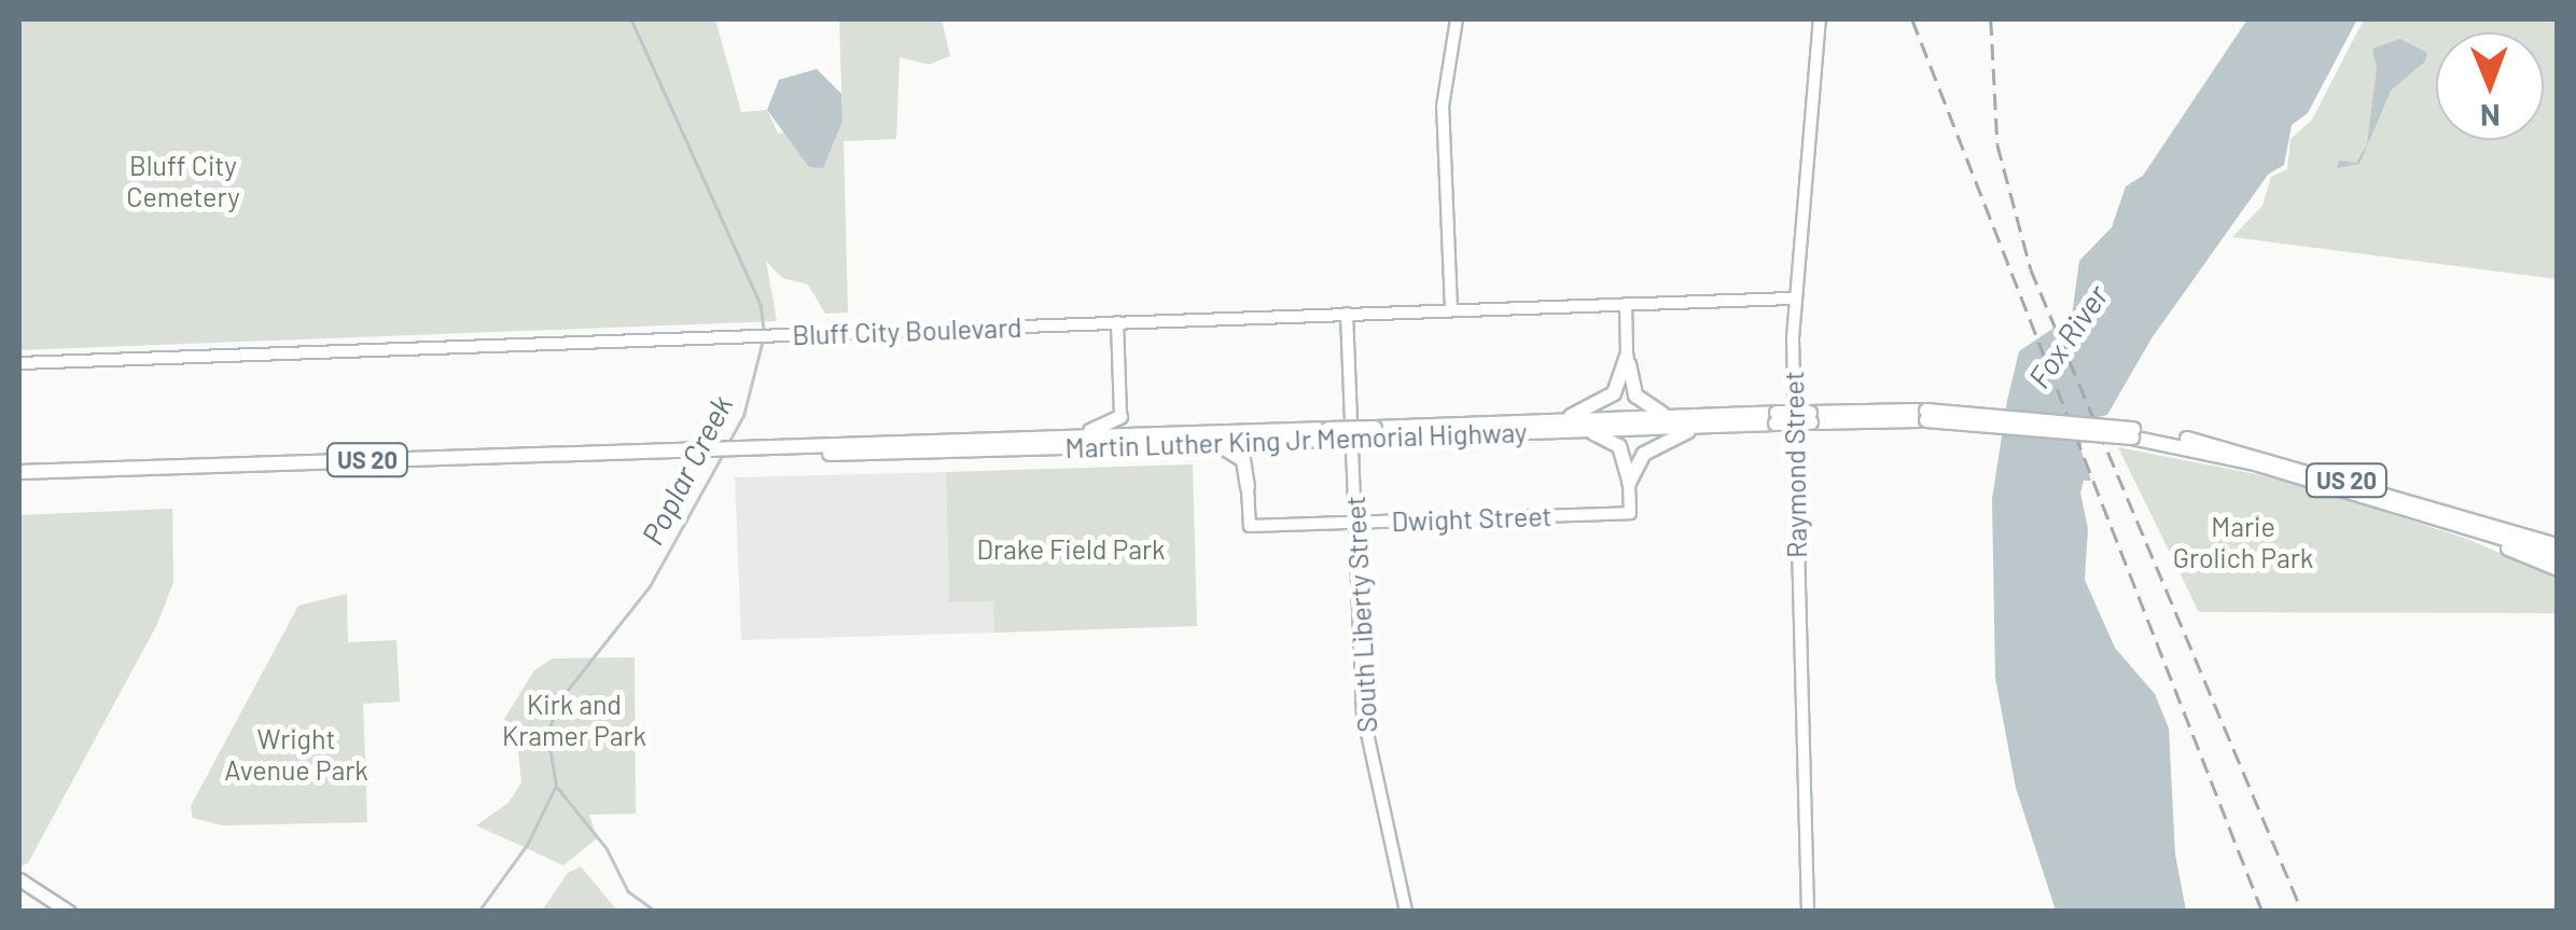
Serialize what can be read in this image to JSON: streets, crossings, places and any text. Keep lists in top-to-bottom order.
{
  "streets": {
    "highway": ["Martin Luther King Jr Memorial Highway", "US 20"],
    "street": [
      "Bluff City Boulevard",
      "Raymond Street",
      "Dwight Street",
      "South Liberty Street"
    ]
  },
  "crossings": [
    ["Bluff City Boulevard", "Raymond Street"],
    ["Bluff City Boulevard", "South Liberty Street"],
    ["Dwight Street", "South Liberty Street"]
  ],
  "water": ["Fox River", "Poplar Creek"],
  "parks": [
    "Bluff City Cemetery",
    "Marie Grolich Park",
    "Drake Field Park",
    "Kirk and Kramer Park",
    "Wright Avenue Park"
  ],
  "north": "bottom"
}
